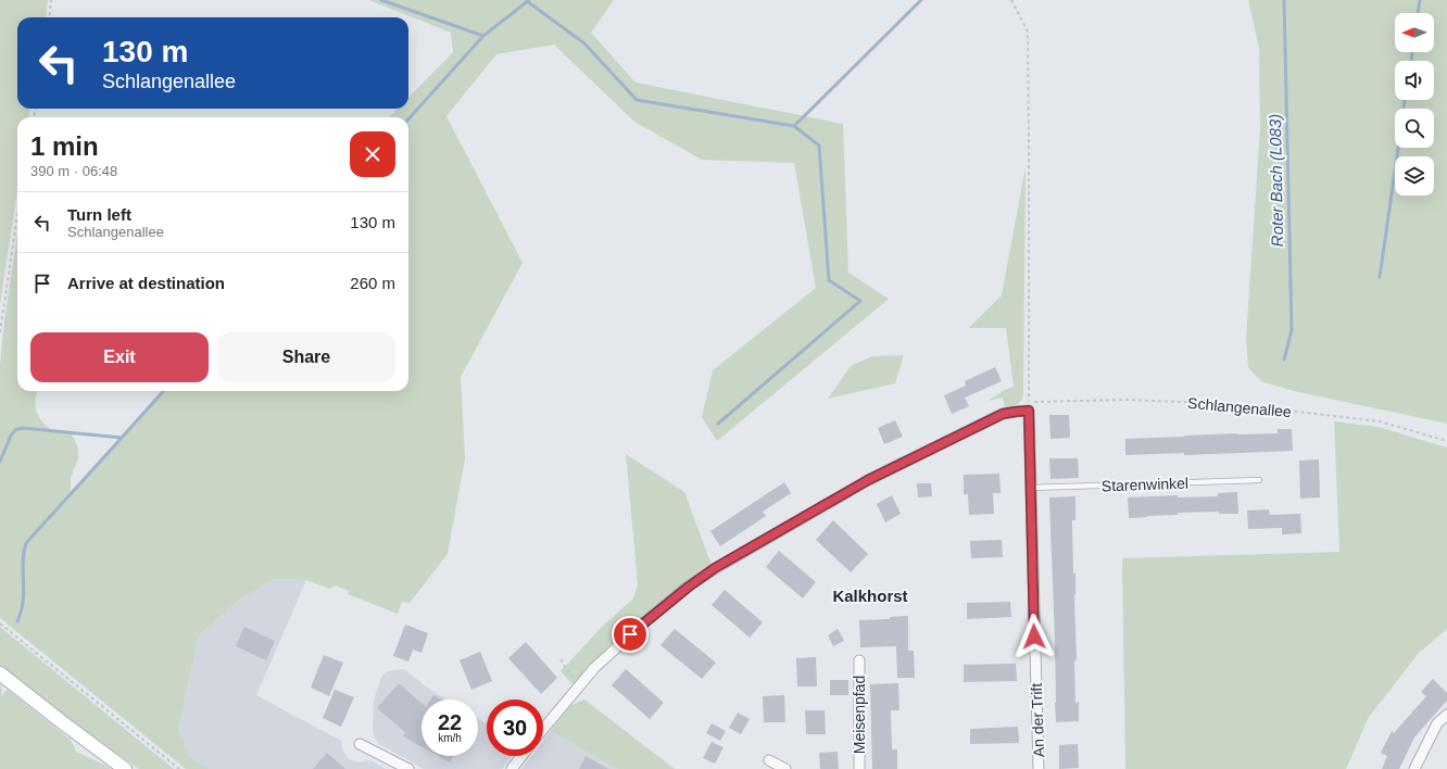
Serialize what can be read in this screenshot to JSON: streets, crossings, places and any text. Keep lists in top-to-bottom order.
{
  "streets": {
    "street": ["Meisenpfad", "An der Trift"],
    "lane": ["Starenwinkel"],
    "path": ["Schlangenallee"]
  },
  "crossings": [
    ["Schlangenallee", "An der Trift"],
    ["Starenwinkel", "An der Trift"]
  ],
  "districts": ["Kalkhorst"],
  "water": ["Roter Bach (L083)"],
  "north": "left",
  "page": {
    "turn": ["130 m", "Schlangenallee"],
    "heading": ["1 min", "390 m · 06:48"],
    "list": [
      {
        "name": "Turn left",
        "note": "Schlangenallee",
        "value": "130 m"
      },
      {
        "name": "Arrive at destination",
        "value": "260 m"
      }
    ],
    "buttons": ["Exit", "Share"],
    "speed": "22 km/h",
    "limit": "30"
  }
}
